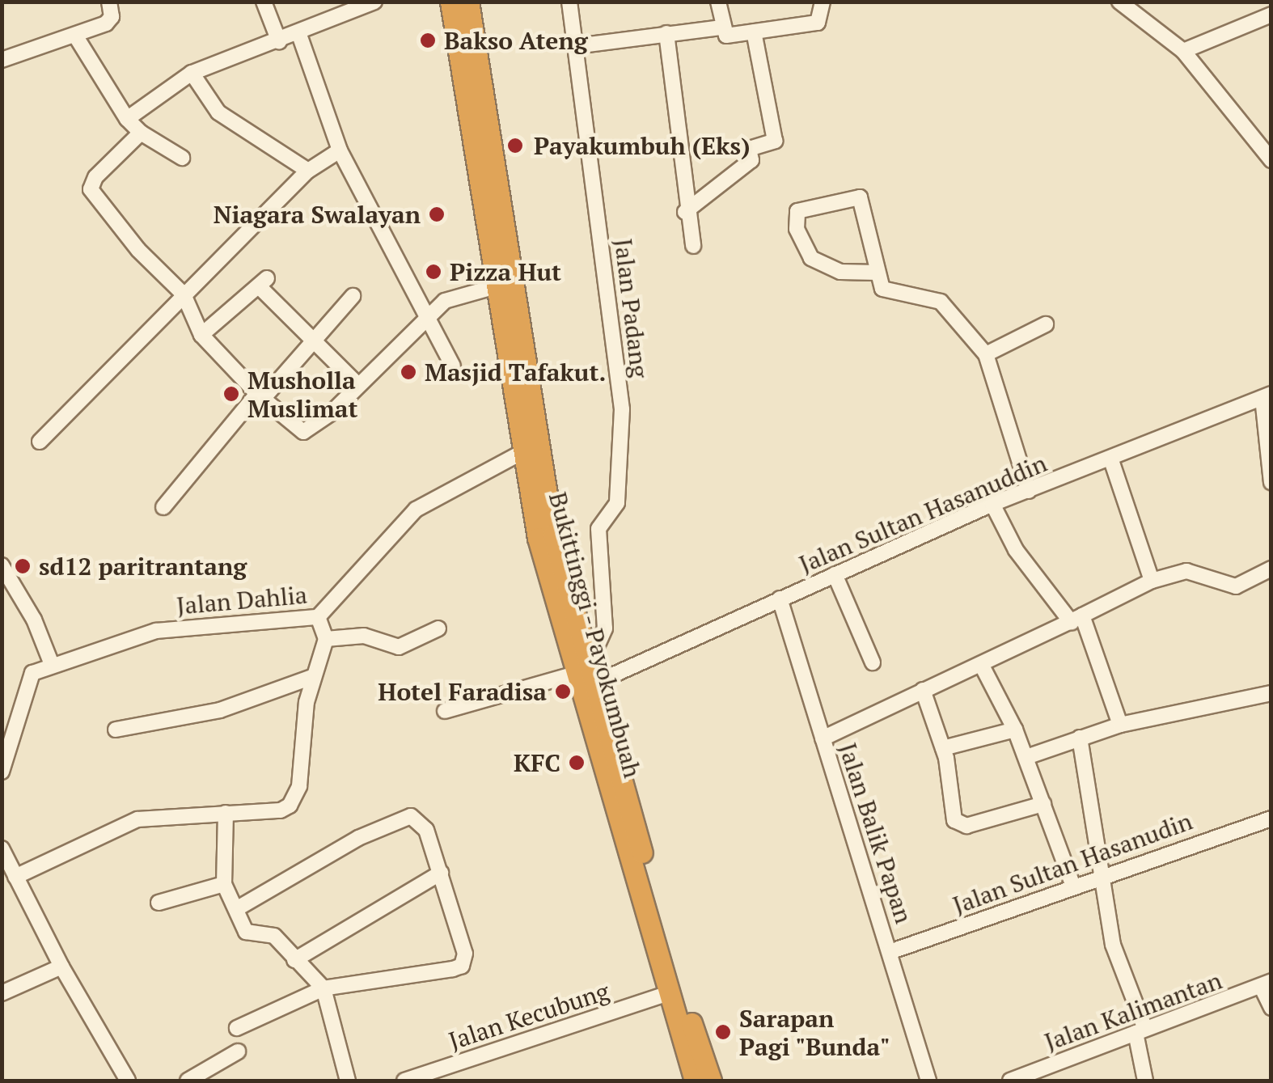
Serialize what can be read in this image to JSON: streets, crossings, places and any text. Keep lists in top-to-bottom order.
{
  "streets": {
    "highway": ["Bukittinggi - Payokumbuah"],
    "street": [
      "Jalan Padang",
      "Jalan Sultan Hasanuddin",
      "Jalan Dahlia",
      "Jalan Balik Papan",
      "Jalan Sultan Hasanudin",
      "Jalan Kalimantan",
      "Jalan Kecubung"
    ]
  },
  "crossings": [
    ["Jalan Padang", "Bukittinggi - Payokumbuah"],
    ["Jalan Sultan Hasanuddin", "Bukittinggi - Payokumbuah"],
    ["Jalan Sultan Hasanuddin", "Jalan Balik Papan"],
    ["Jalan Dahlia", "Bukittinggi - Payokumbuah"],
    ["Bukittinggi - Payokumbuah", "Jalan Kecubung"],
    ["Jalan Balik Papan", "Jalan Sultan Hasanudin"]
  ],
  "places": [
    "Bakso Ateng",
    "Payakumbuh (Eks)",
    "Niagara Swalayan",
    "Pizza Hut",
    "Masjid Tafakut.",
    "Musholla Muslimat",
    "sd12 paritrantang",
    "Hotel Faradisa",
    "KFC",
    "Sarapan Pagi \"Bunda\""
  ]
}
